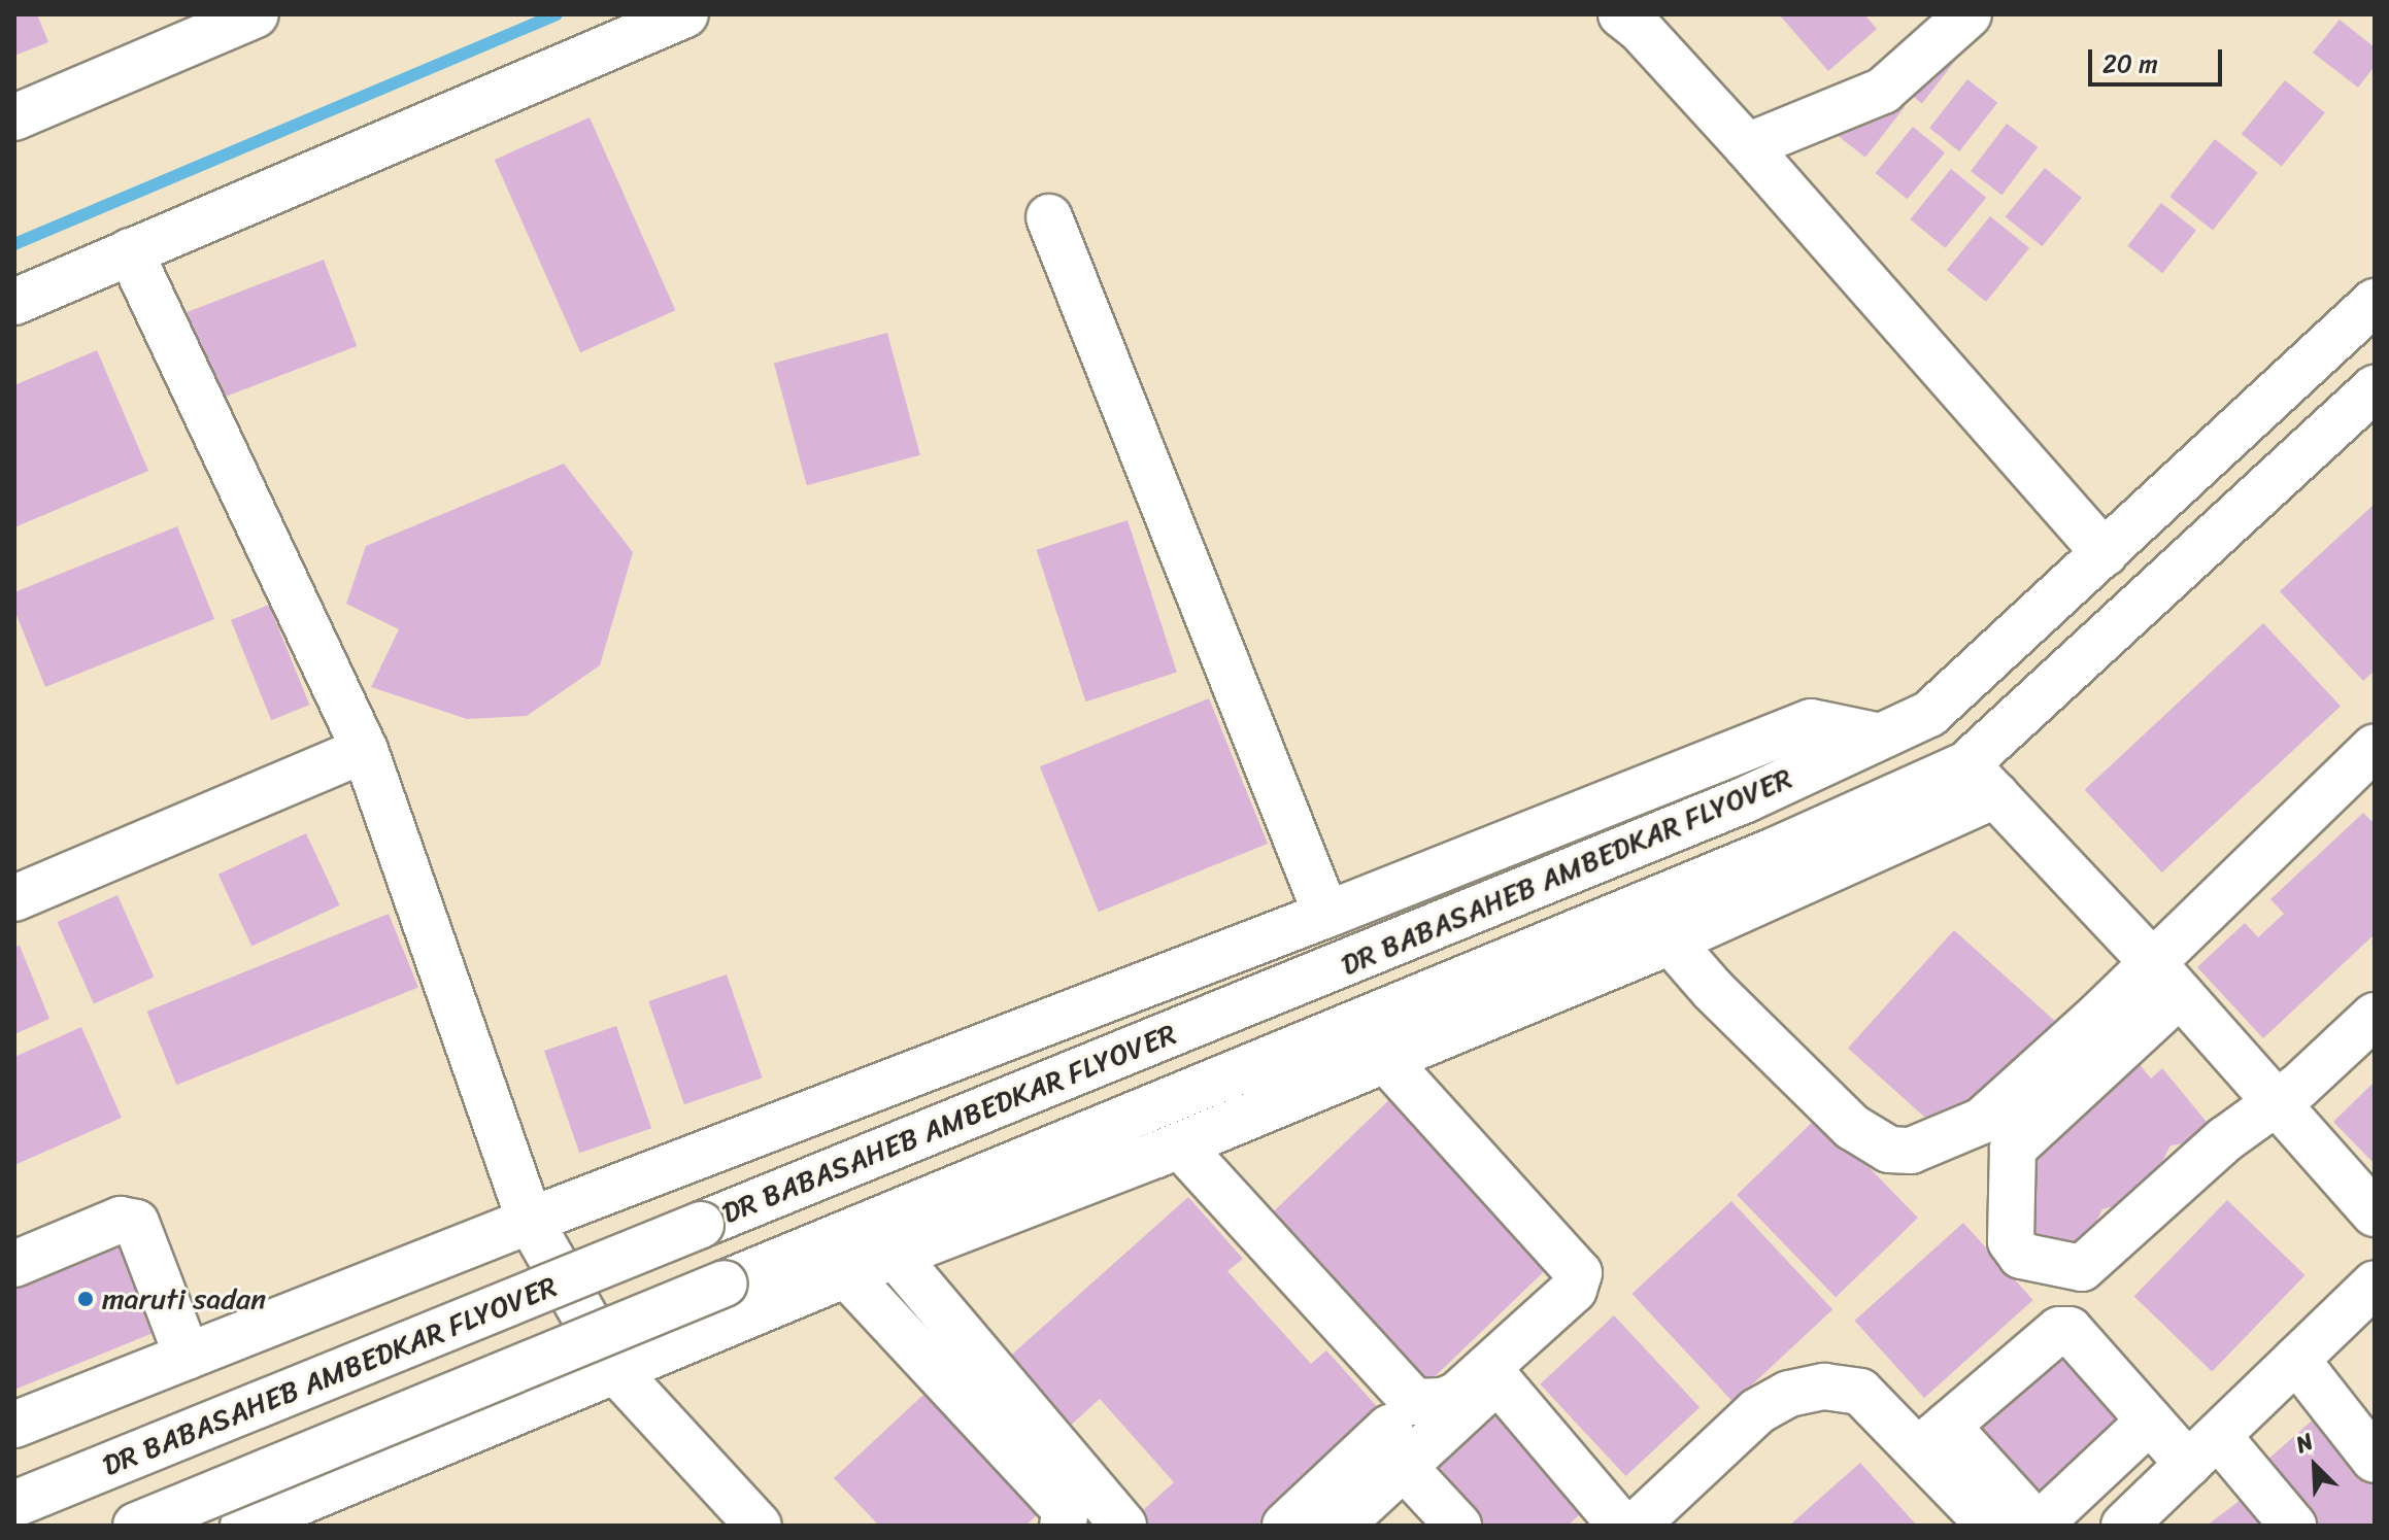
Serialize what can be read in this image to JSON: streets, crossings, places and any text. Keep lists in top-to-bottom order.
{
  "streets": {
    "street": ["DR BABASAHEB AMBEDKAR FLYOVER"]
  },
  "places": ["maruti sadan"],
  "scale_bar": "20 m",
  "north": "top left"
}
